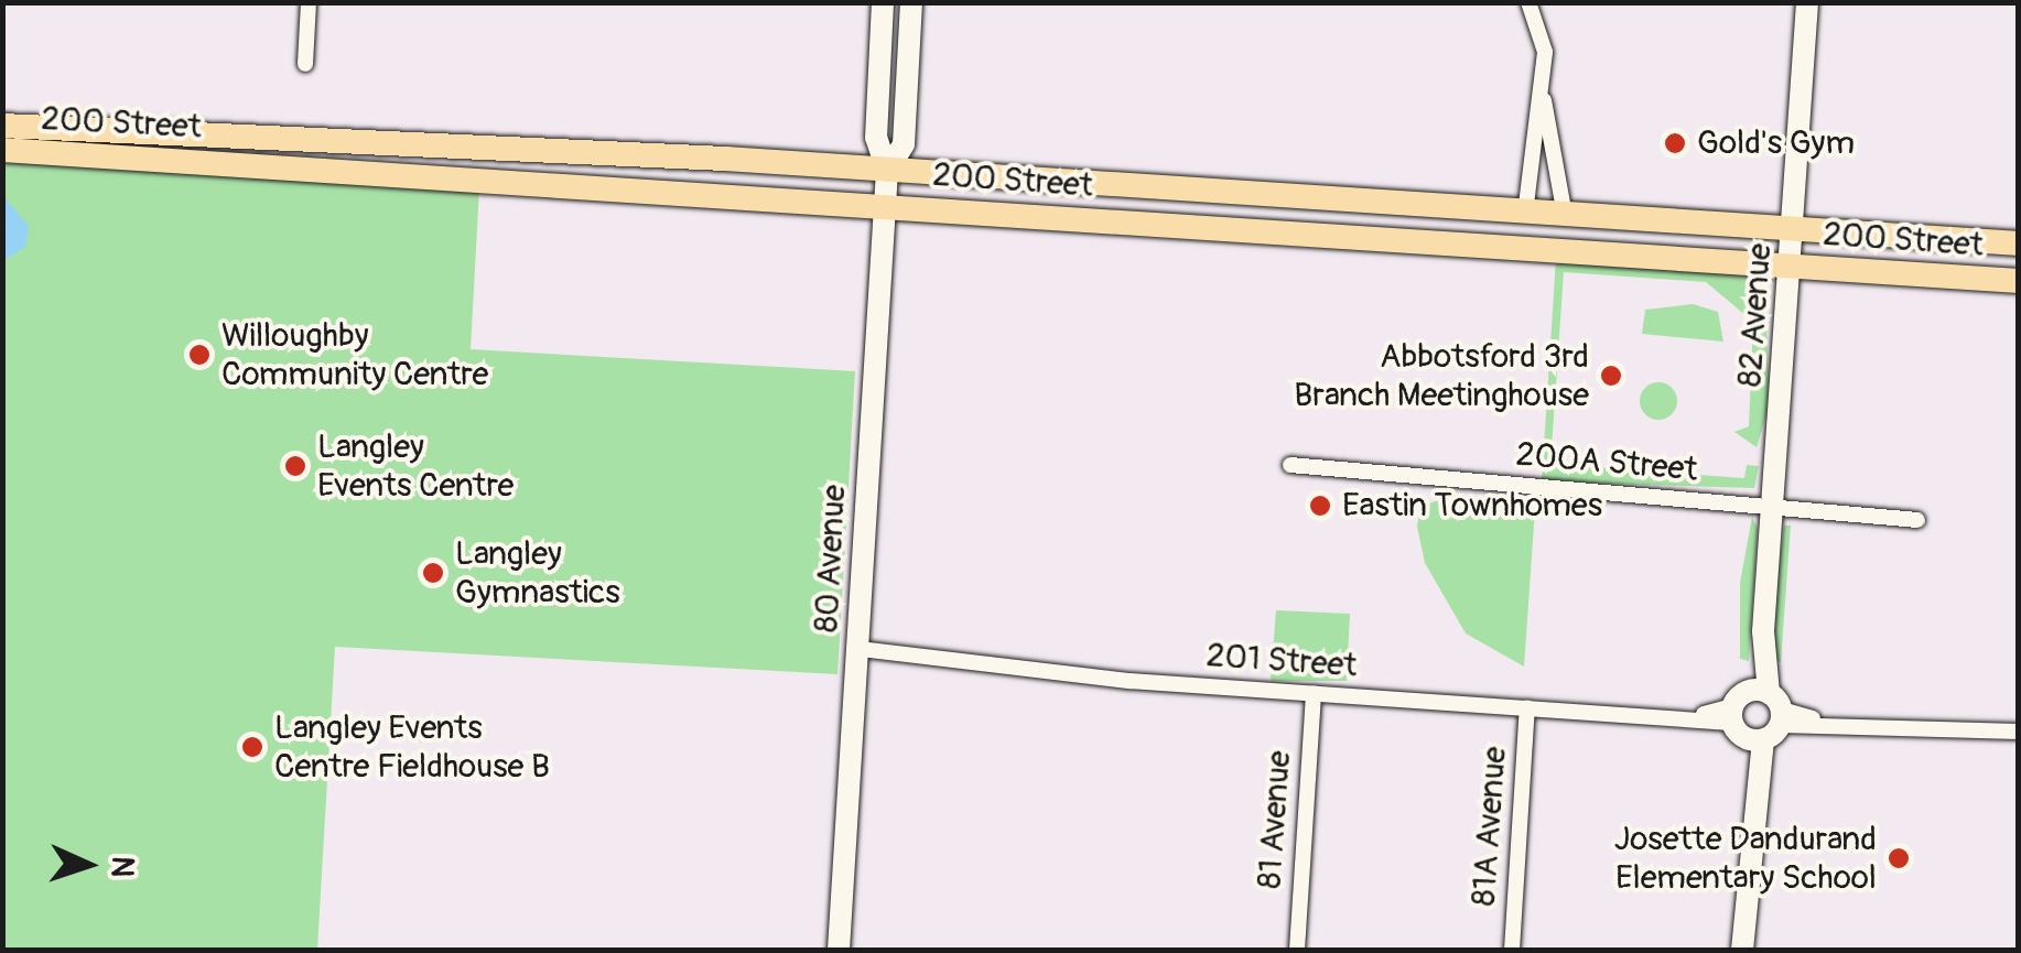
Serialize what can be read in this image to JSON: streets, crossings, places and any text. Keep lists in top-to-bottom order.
{
  "streets": {
    "main road": ["200 Street", "82 Avenue", "80 Avenue"],
    "street": [
      "200A Street",
      "201 Street",
      "81 Avenue",
      "81A Avenue"
    ]
  },
  "crossings": [
    ["200 Street", "82 Avenue"],
    ["200 Street", "80 Avenue"],
    ["82 Avenue", "200A Street"],
    ["82 Avenue", "201 Street"],
    ["80 Avenue", "201 Street"],
    ["201 Street", "81 Avenue"],
    ["201 Street", "81A Avenue"]
  ],
  "places": [
    "Gold's Gym",
    "Willoughby Community Centre",
    "Abbotsford 3rd Branch Meetinghouse",
    "Langley Events Centre",
    "Eastin Townhomes",
    "Langley Gymnastics",
    "Langley Events Centre Fieldhouse B",
    "Josette Dandurand Elementary School"
  ],
  "north": "right"
}
